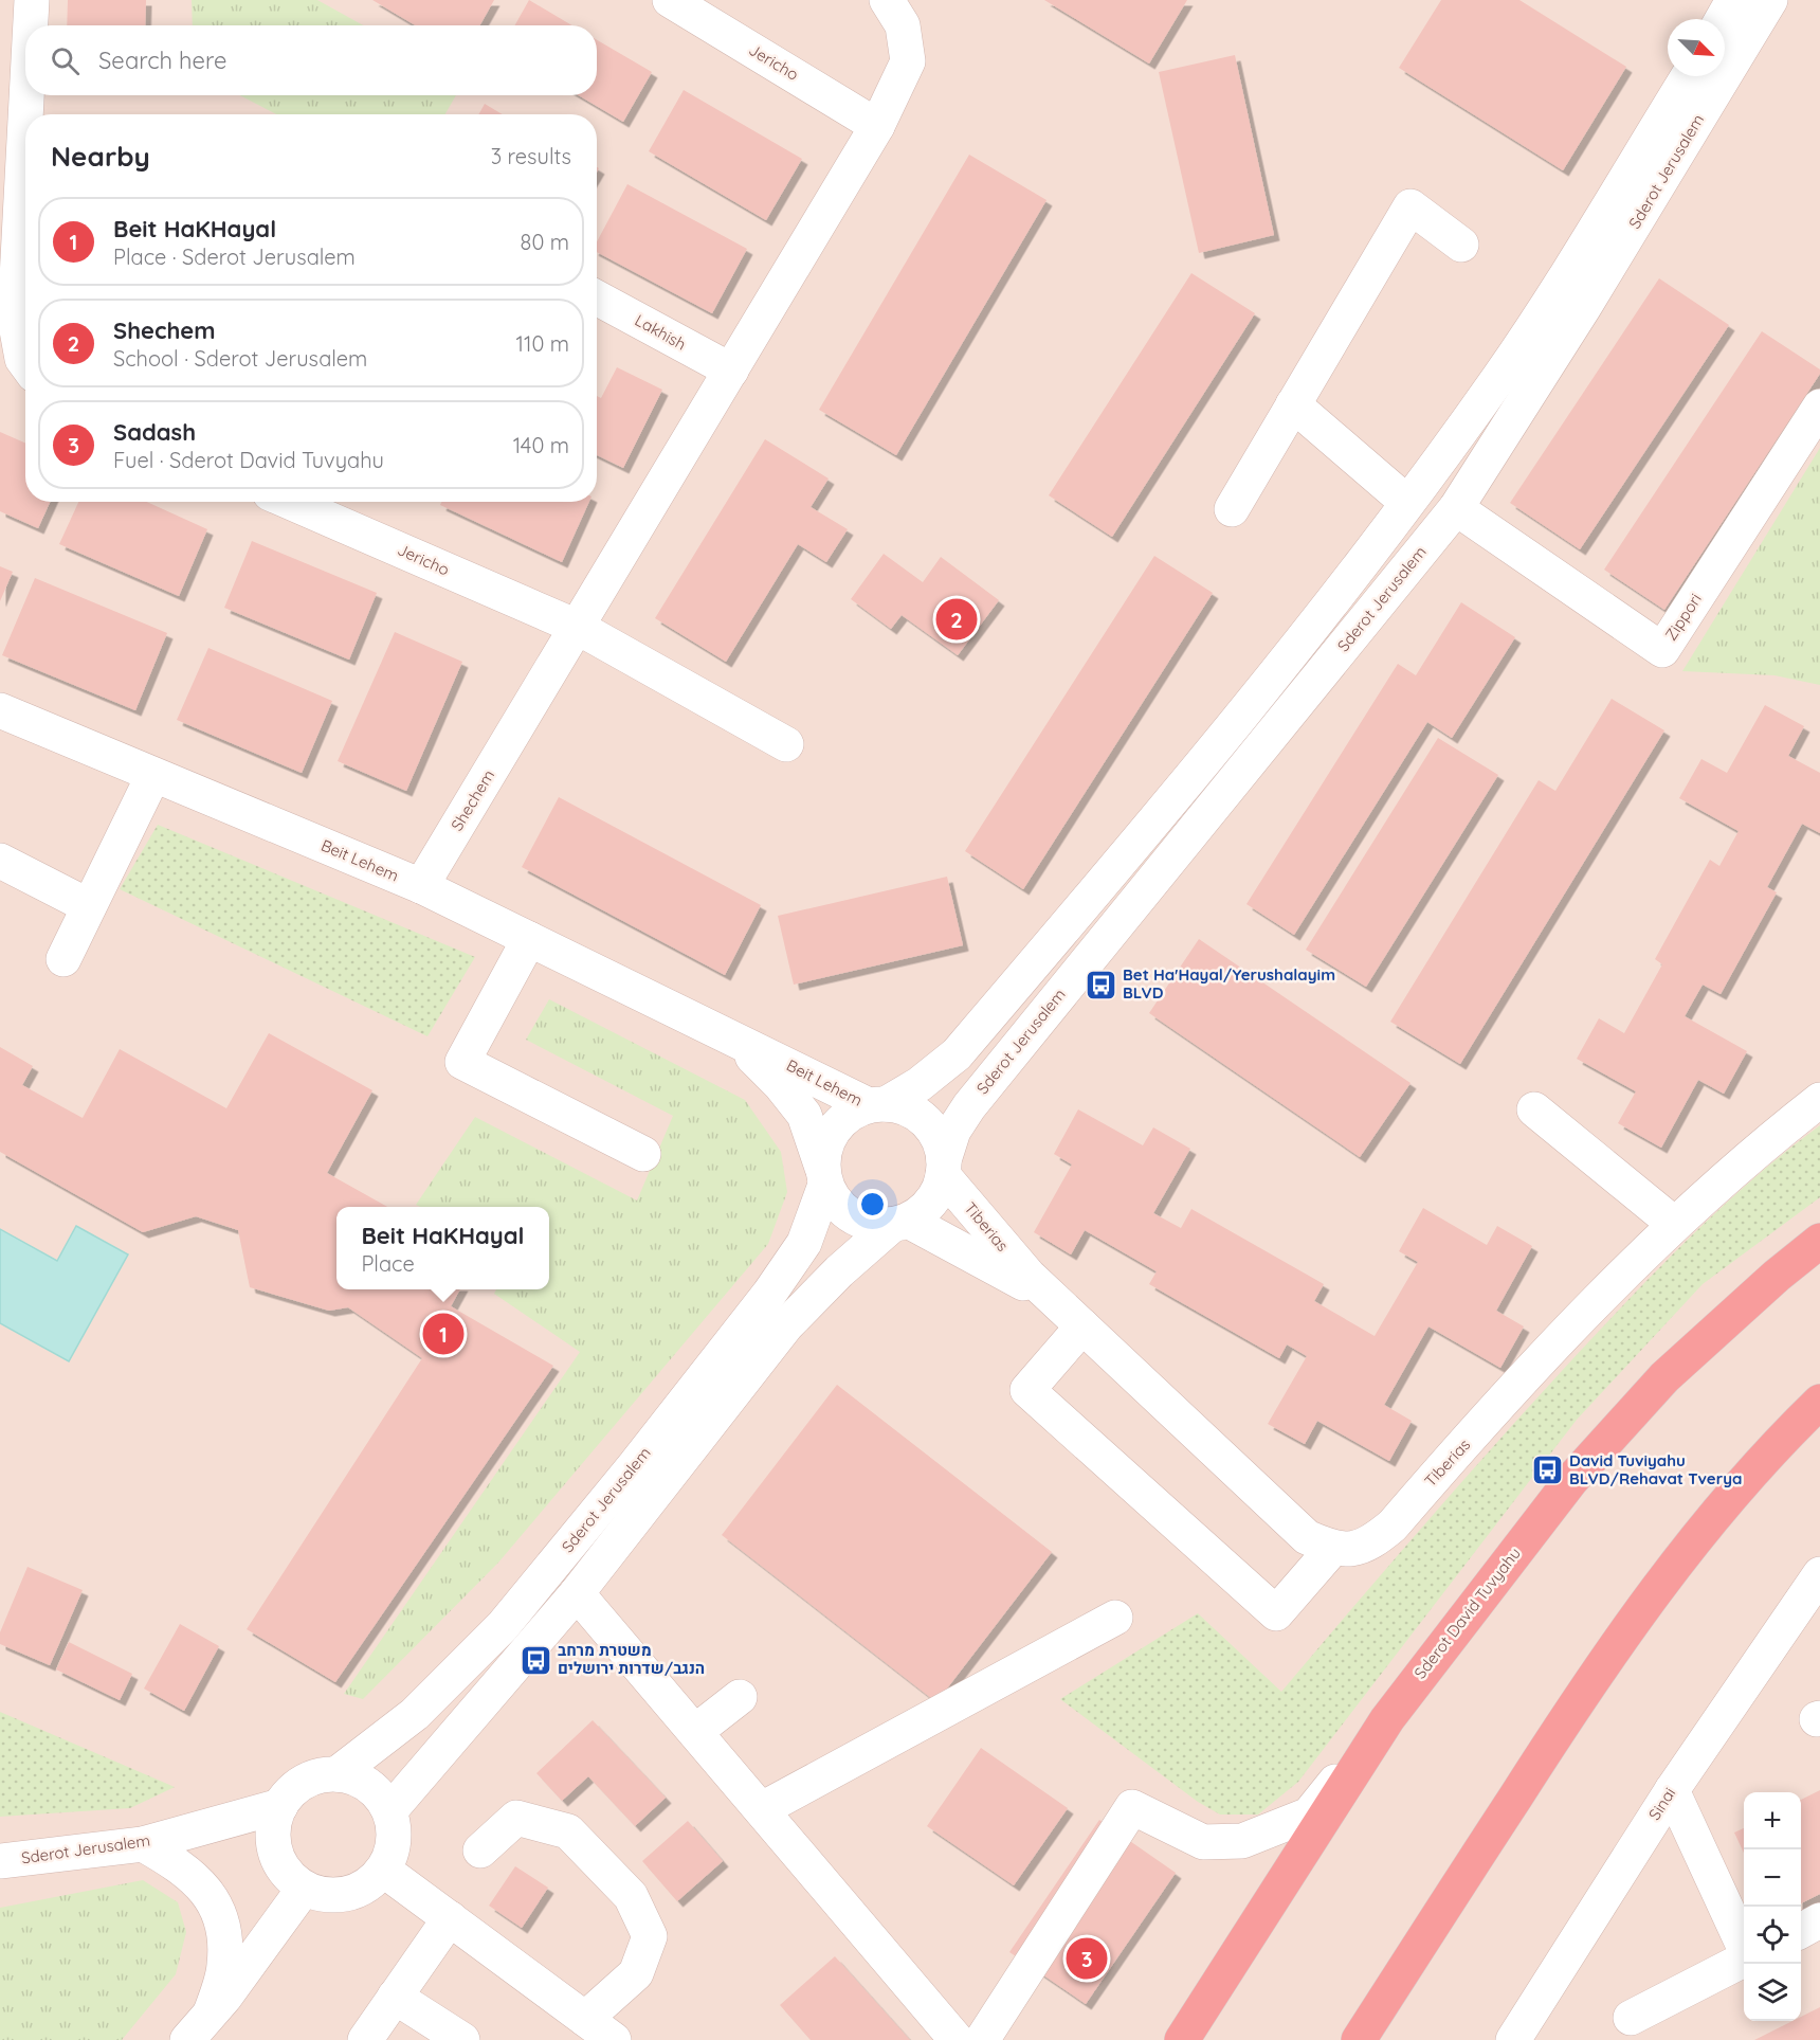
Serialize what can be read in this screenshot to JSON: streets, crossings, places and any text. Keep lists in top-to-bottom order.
{
  "streets": {
    "highway": ["Sderot David Tuvyahu"],
    "street": [
      "Jericho",
      "Sderot Jerusalem",
      "Lakhish",
      "Zippori",
      "Shechem",
      "Beit Lehem",
      "Tiberias",
      "Sinai"
    ]
  },
  "crossings": [
    ["Jericho", "Shechem"],
    ["Sderot Jerusalem", "Zippori"],
    ["Sderot Jerusalem", "Beit Lehem"],
    ["Sderot Jerusalem", "Tiberias"],
    ["Lakhish", "Shechem"],
    ["Shechem", "Beit Lehem"],
    ["Beit Lehem", "Tiberias"]
  ],
  "places": {
    "bus stop": ["Bet Ha'Hayal/Yerushalayim BLVD", "David Tuviyahu BLVD/Rehavat Tverya", "משטרת מרחב הנגב/שדרות ירושלים"]
  },
  "north": "bottom right",
  "page": {
    "search": "Search here",
    "heading": ["Nearby", "3 results"],
    "list": [
      {
        "mark": "1",
        "name": "Beit HaKHayal",
        "note": "Place · Sderot Jerusalem",
        "value": "80 m"
      },
      {
        "mark": "2",
        "name": "Shechem",
        "note": "School · Sderot Jerusalem",
        "value": "110 m"
      },
      {
        "mark": "3",
        "name": "Sadash",
        "note": "Fuel · Sderot David Tuvyahu",
        "value": "140 m"
      }
    ],
    "pins": ["2", "1", "3"],
    "popup": ["Beit HaKHayal", "Place"],
    "map_buttons": ["+", "−"]
  }
}
